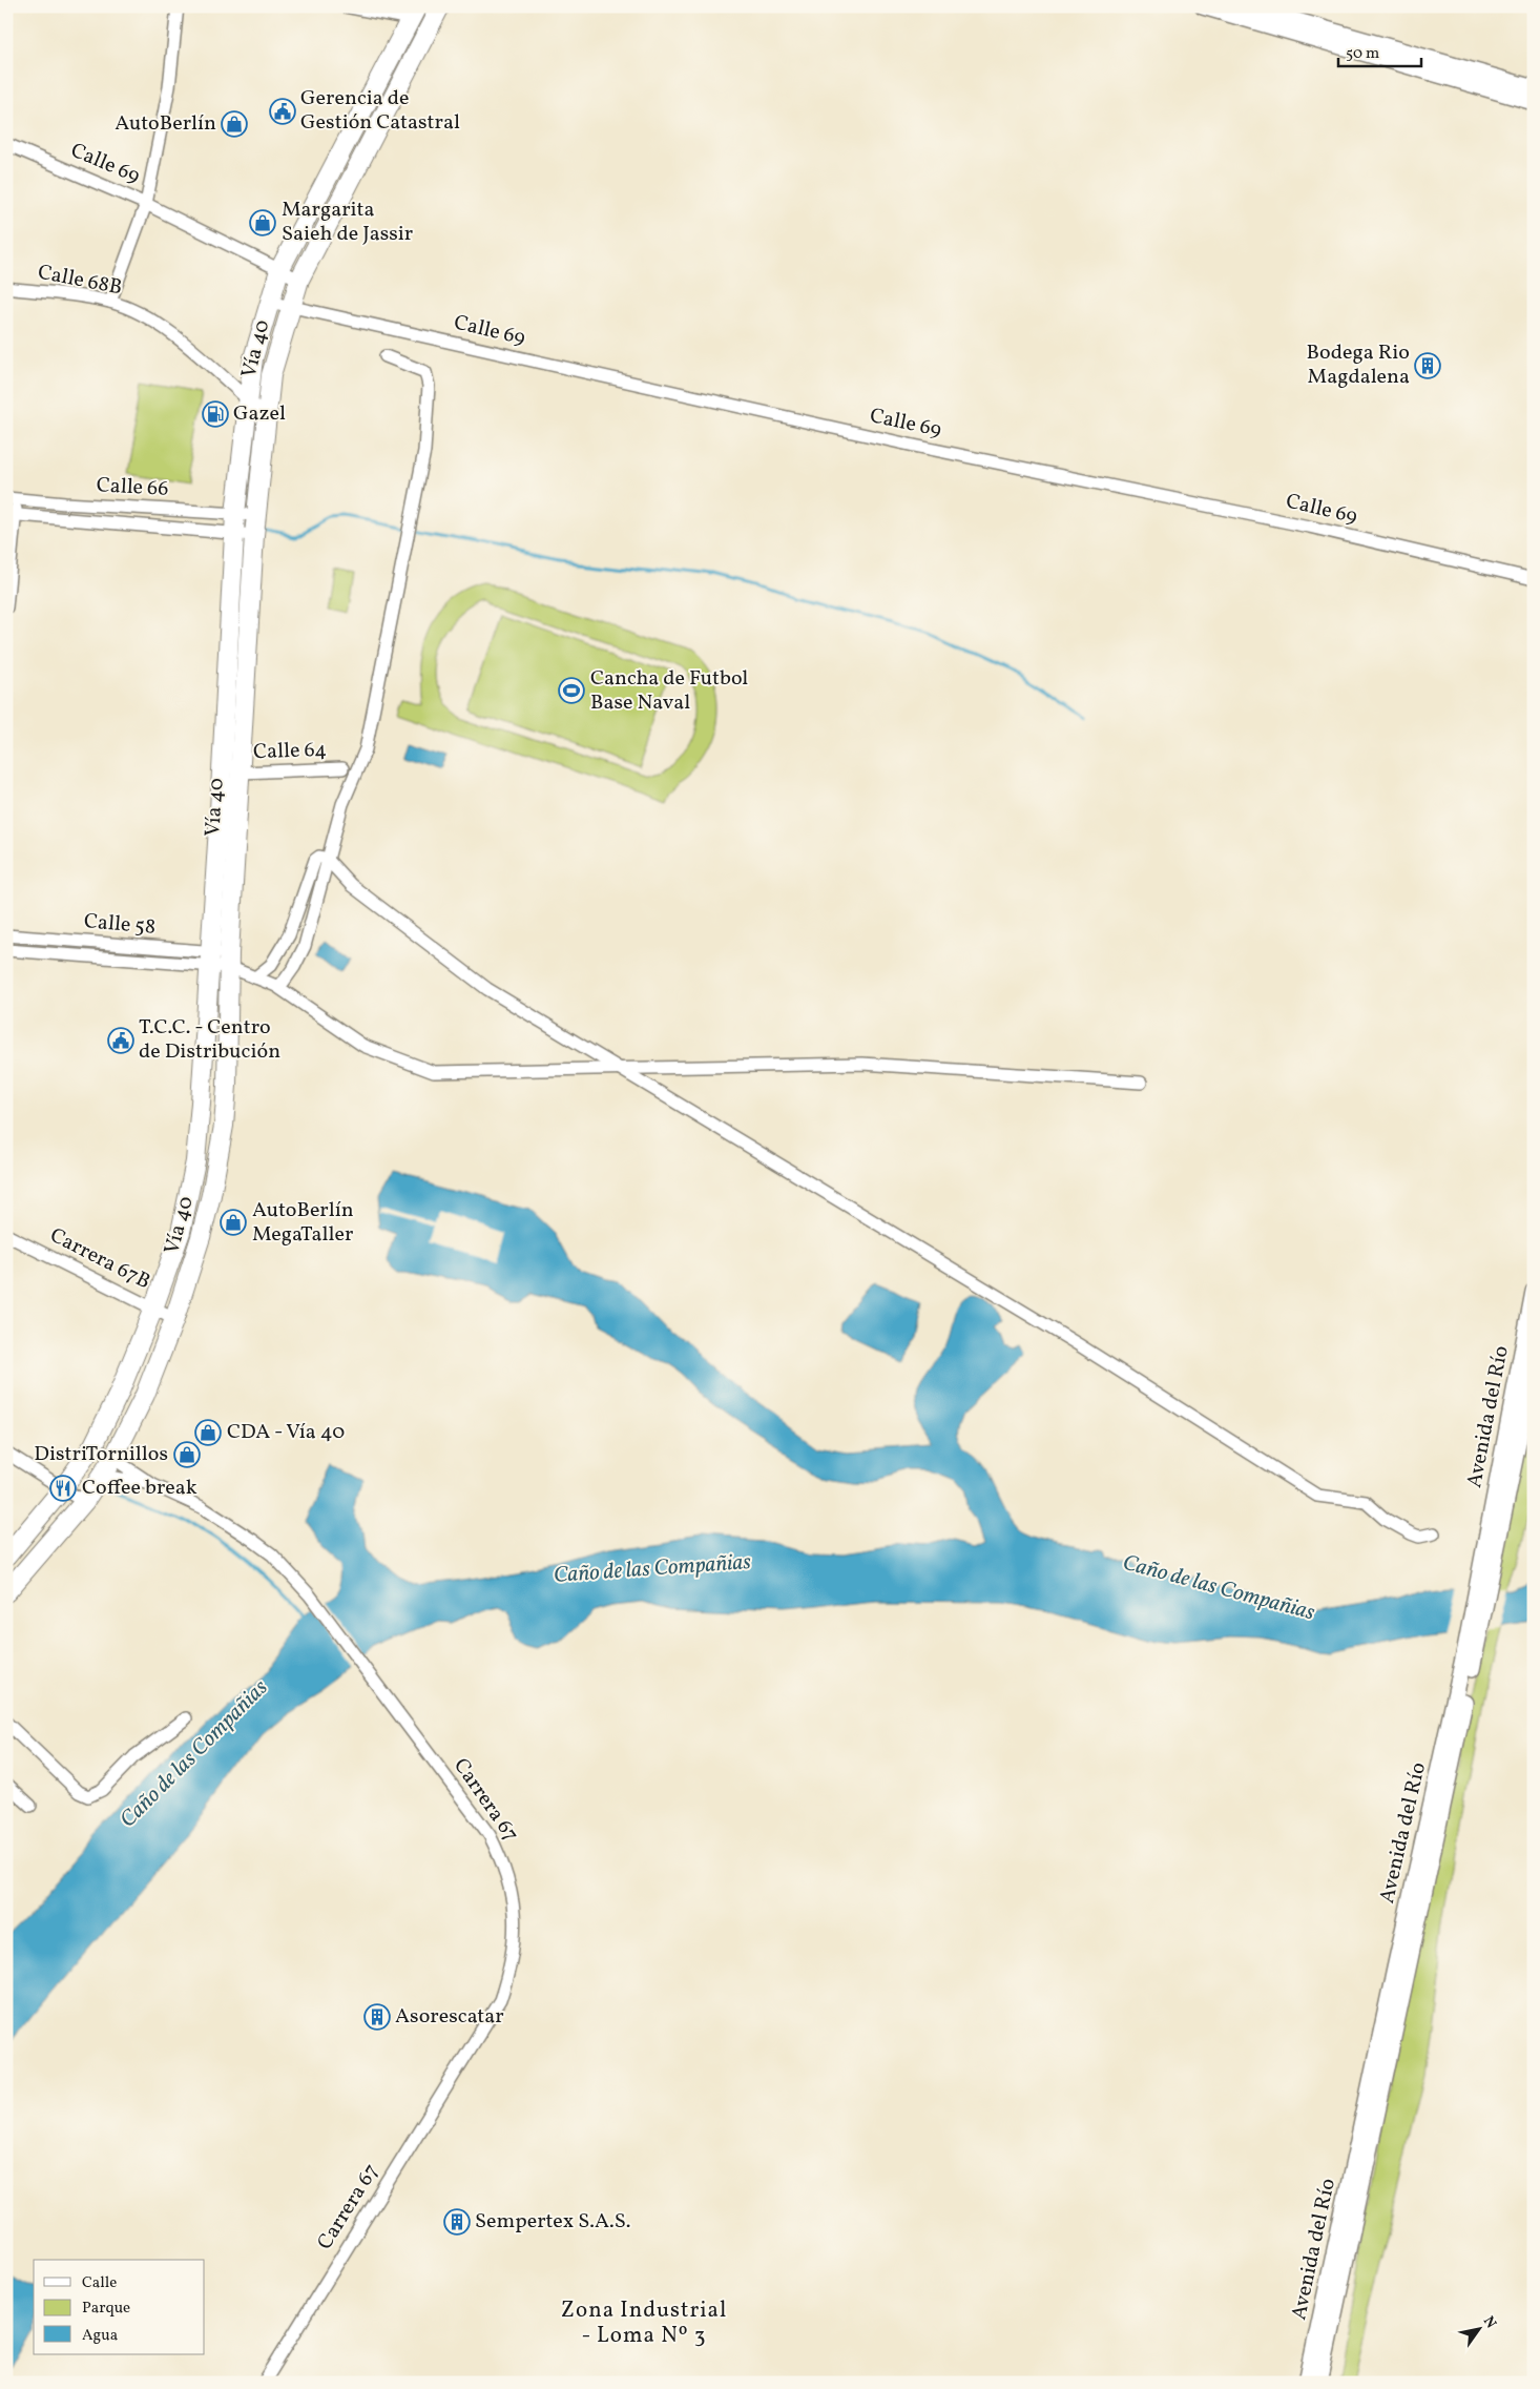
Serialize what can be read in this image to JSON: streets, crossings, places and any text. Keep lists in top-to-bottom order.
{
  "streets": {
    "highway": ["Vía 40"],
    "main road": ["Avenida del Río"],
    "street": [
      "Calle 69",
      "Calle 68B",
      "Calle 66",
      "Calle 64",
      "Calle 58",
      "Carrera 67B",
      "Carrera 67"
    ]
  },
  "crossings": [
    ["Calle 69", "Vía 40"],
    ["Calle 68B", "Vía 40"],
    ["Vía 40", "Calle 66"],
    ["Vía 40", "Calle 64"],
    ["Vía 40", "Calle 58"],
    ["Vía 40", "Carrera 67B"],
    ["Vía 40", "Carrera 67"]
  ],
  "districts": ["Zona Industrial - Loma Nº 3"],
  "water": ["Caño de las Compañias"],
  "places": {
    "public building": ["Gerencia de Gestión Catastral", "T.C.C. - Centro de Distribución"],
    "shop": [
      "AutoBerlín",
      "Margarita Saieh de Jassir",
      "AutoBerlín MegaTaller",
      "CDA - Vía 40",
      "DistriTornillos"
    ],
    "building": ["Bodega Rio Magdalena", "Asorescatar", "Sempertex S.A.S."],
    "fuel station": ["Gazel"],
    "sports": ["Cancha de Futbol Base Naval"],
    "restaurant": ["Coffee break"]
  },
  "legend": ["Calle", "Parque", "Agua"],
  "scale_bar": "50 m",
  "north": "top right"
}
